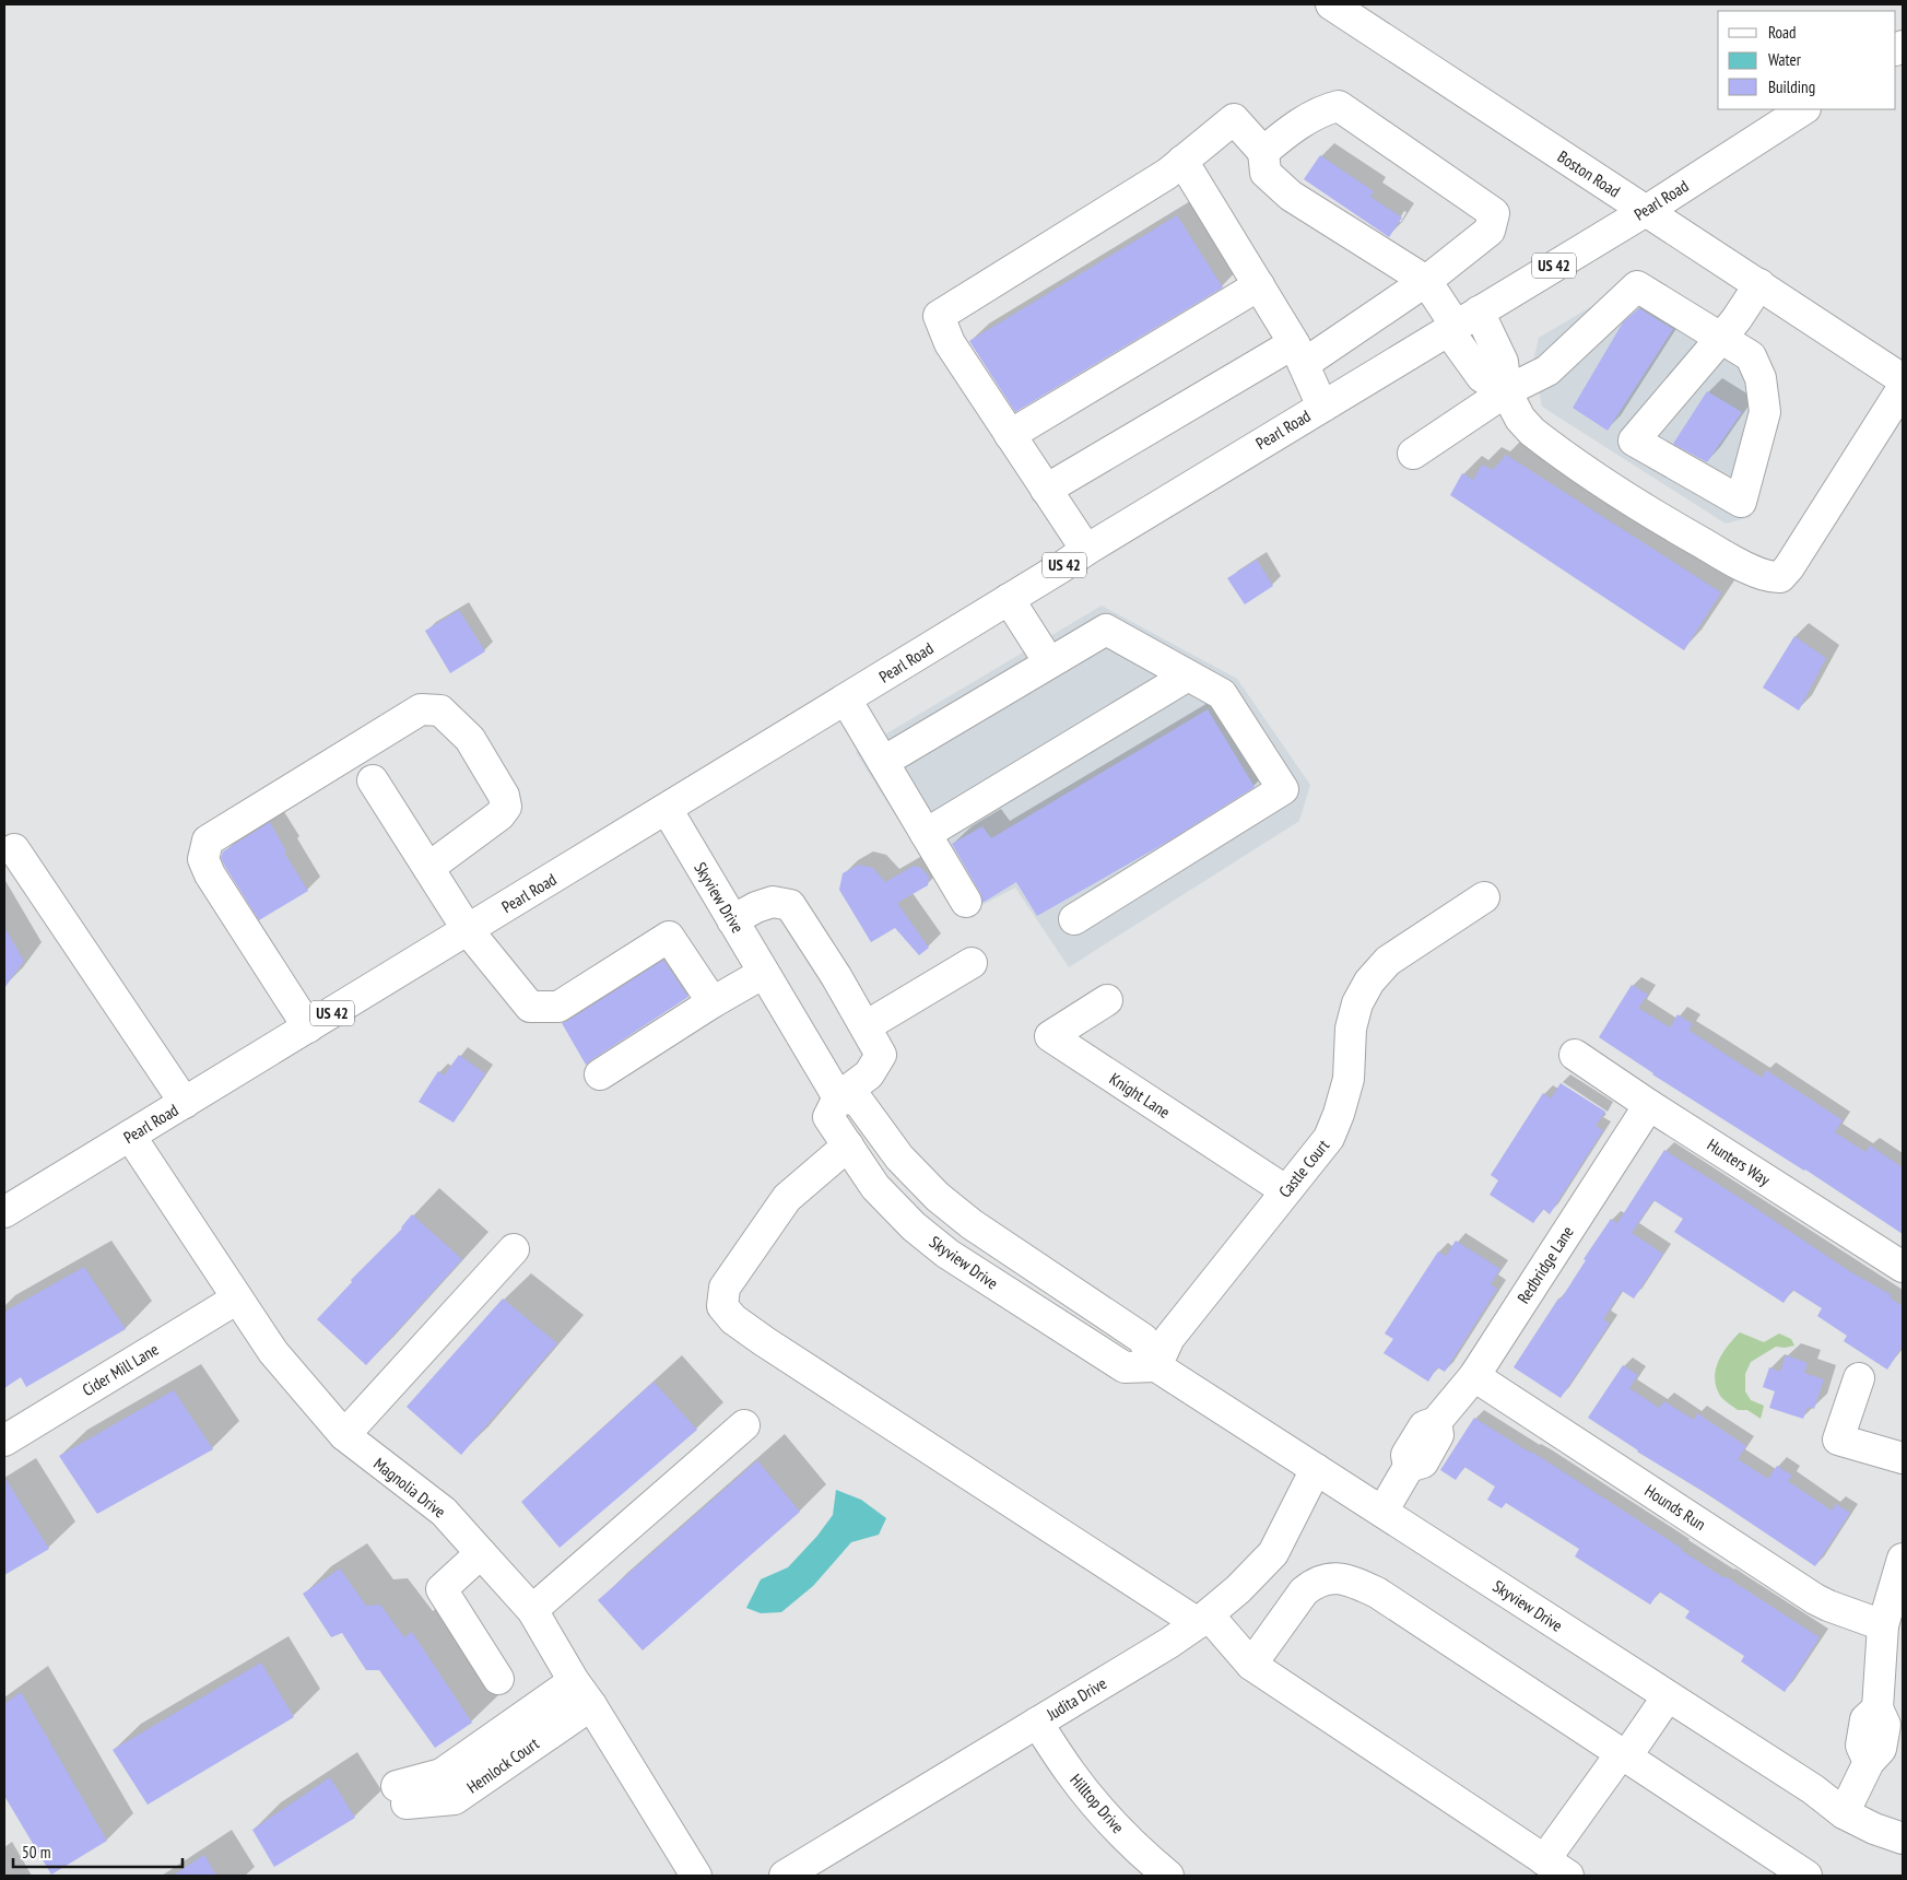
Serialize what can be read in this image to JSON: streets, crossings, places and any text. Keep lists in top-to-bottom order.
{
  "streets": {
    "street": [
      "Boston Road",
      "Pearl Road",
      "US 42",
      "Skyview Drive",
      "Knight Lane",
      "Hunters Way",
      "Castle Court",
      "Redbridge Lane",
      "Cider Mill Lane",
      "Magnolia Drive",
      "Hounds Run",
      "Judita Drive",
      "Hemlock Court",
      "Hilltop Drive"
    ]
  },
  "crossings": [
    ["Boston Road", "Pearl Road"],
    ["Pearl Road", "Skyview Drive"],
    ["Pearl Road", "Magnolia Drive"],
    ["Skyview Drive", "Castle Court"],
    ["Skyview Drive", "Redbridge Lane"],
    ["Skyview Drive", "Judita Drive"],
    ["Knight Lane", "Castle Court"],
    ["Hunters Way", "Redbridge Lane"],
    ["Redbridge Lane", "Hounds Run"],
    ["Cider Mill Lane", "Magnolia Drive"],
    ["Magnolia Drive", "Hemlock Court"],
    ["Judita Drive", "Hilltop Drive"]
  ],
  "legend": ["Road", "Water", "Building"],
  "scale_bar": "50 m"
}
